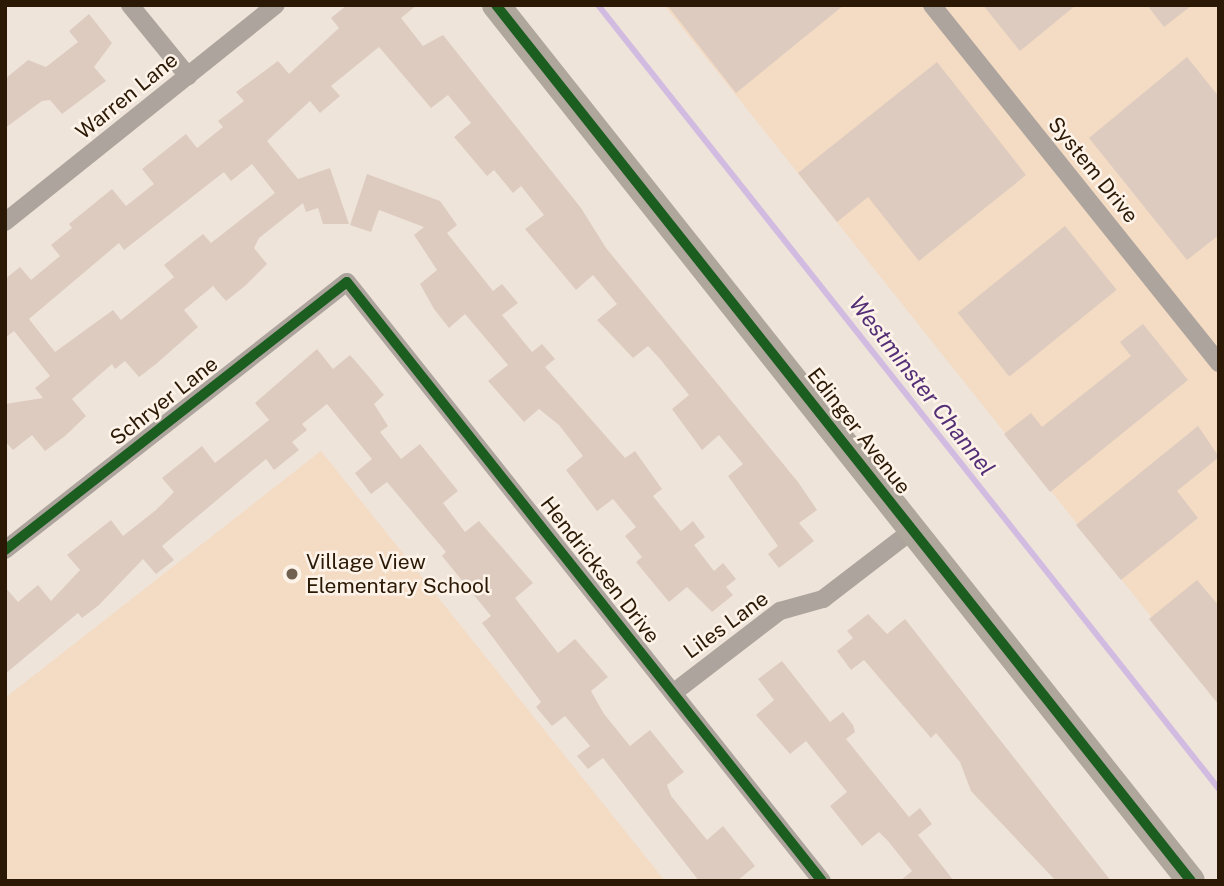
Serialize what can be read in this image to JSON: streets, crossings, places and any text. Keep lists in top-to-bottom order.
{
  "streets": {
    "main road": ["Edinger Avenue"],
    "street": [
      "Warren Lane",
      "System Drive",
      "Schryer Lane",
      "Hendricksen Drive",
      "Liles Lane"
    ]
  },
  "crossings": [
    ["Schryer Lane", "Hendricksen Drive"],
    ["Edinger Avenue", "Liles Lane"],
    ["Hendricksen Drive", "Liles Lane"]
  ],
  "water": ["Westminster Channel"],
  "places": ["Village View Elementary School"]
}
